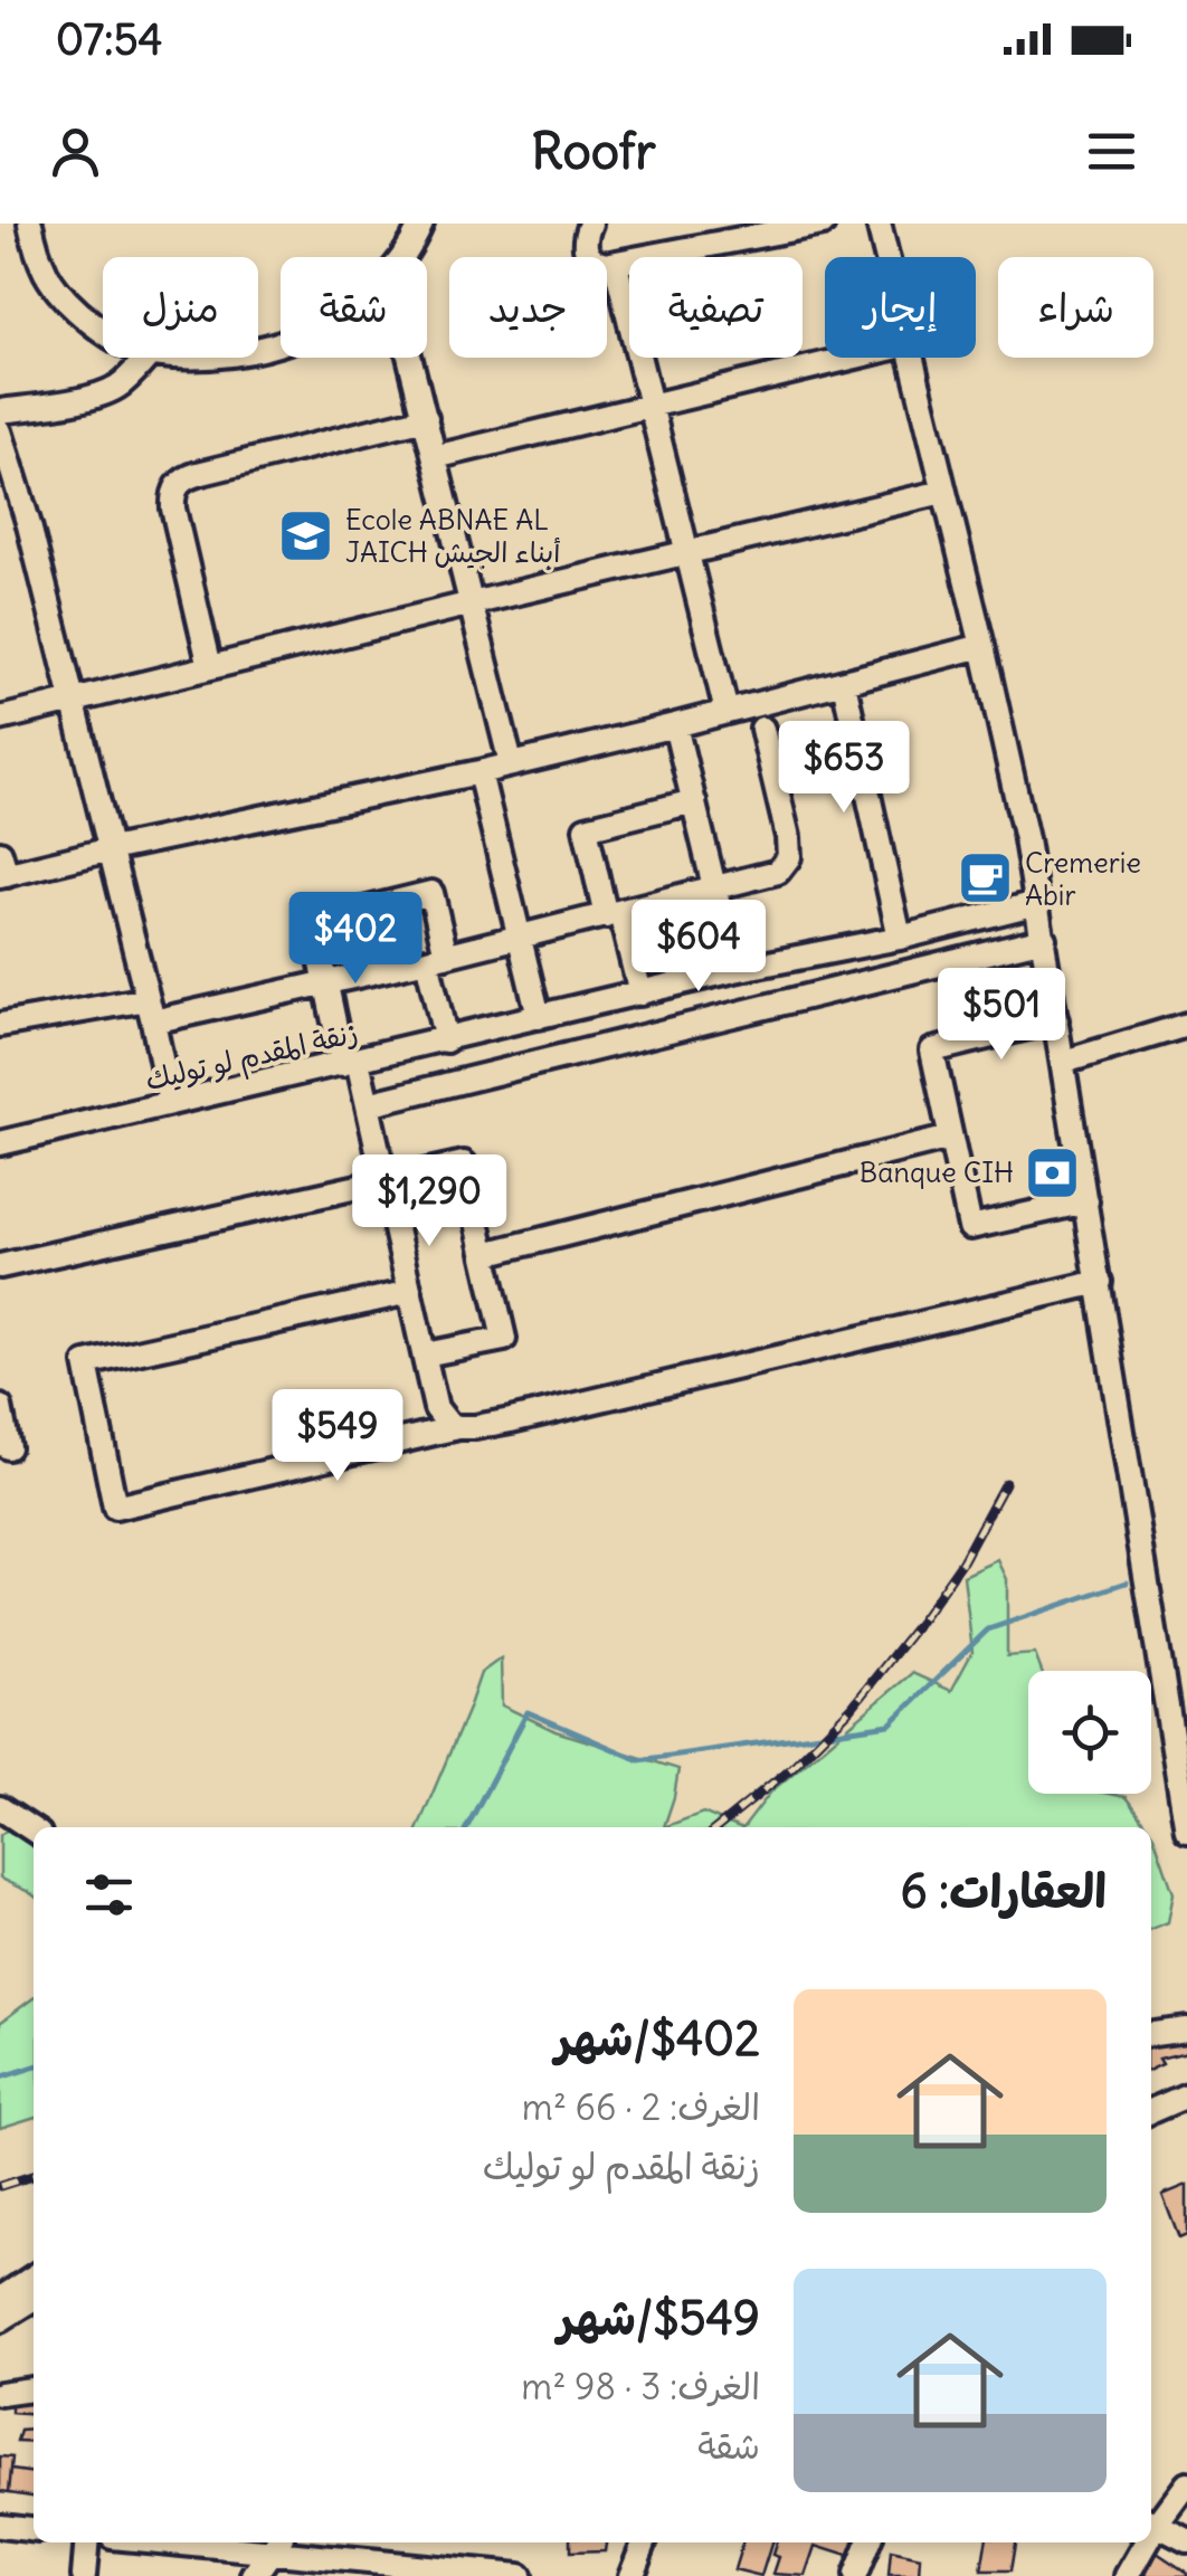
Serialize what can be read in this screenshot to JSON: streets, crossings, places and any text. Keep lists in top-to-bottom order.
{
  "streets": {
    "street": ["زنقة المقدم لو توليك"]
  },
  "places": {
    "school or university": ["Ecole ABNAE AL JAICH أبناء الجيش"],
    "cafe": ["Cremerie Abir"],
    "bank": ["Banque CIH"]
  },
  "page": {
    "status": "07:54",
    "header": "Roofr",
    "chip": [
      "شراء",
      "إيجار",
      "تصفية",
      "جديد",
      "شقة",
      "منزل"
    ],
    "price": [
      "$653",
      "$402",
      "$604",
      "$501",
      "$1,290",
      "$549"
    ],
    "heading": "العقارات: 6",
    "list": [
      {
        "name": "$402/شهر",
        "note": "الغرف: 2 · 66 m² · زنقة المقدم لو توليك"
      },
      {
        "name": "$549/شهر",
        "note": "الغرف: 3 · 98 m² · شقة"
      }
    ]
  }
}
